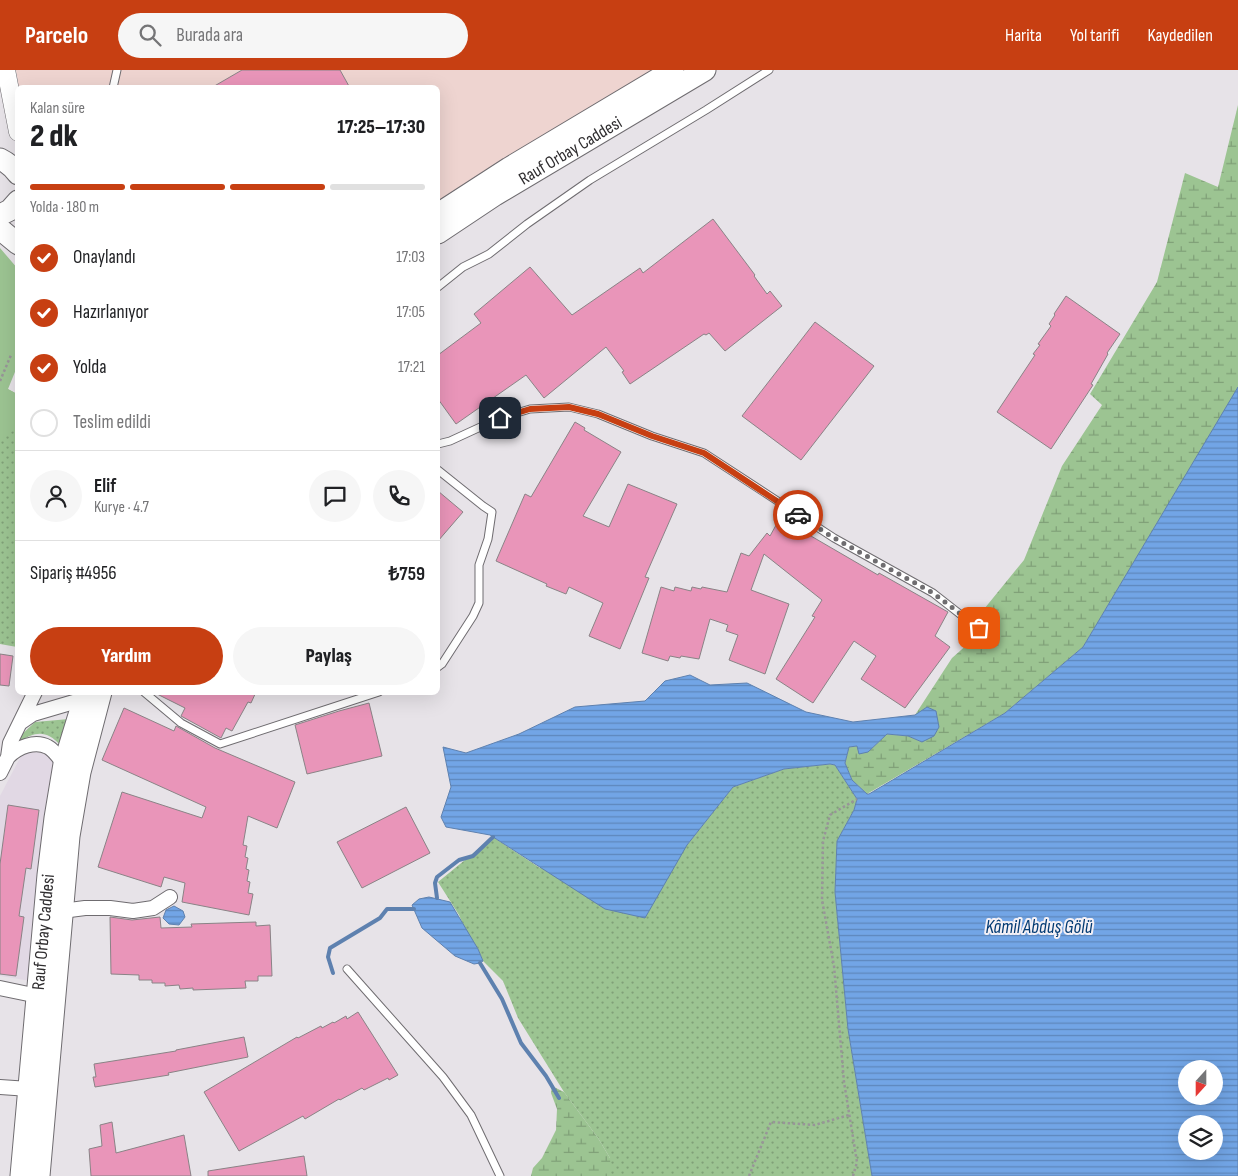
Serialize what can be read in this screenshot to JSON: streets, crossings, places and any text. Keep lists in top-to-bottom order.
{
  "streets": {
    "main road": ["Rauf Orbay Caddesi"]
  },
  "water": ["Kâmil Abduş Gölü"],
  "north": "bottom",
  "page": {
    "header": "Parcelo",
    "search": "Burada ara",
    "nav": ["Harita", "Yol tarifi", "Kaydedilen"],
    "heading": ["2 dk", "Kalan süre", "17:25–17:30"],
    "panel": [
      "Elif",
      "Kurye · 4.7",
      "Sipariş #4956",
      "₺759"
    ],
    "bar": "Yolda · 180 m",
    "list": [
      ["Onaylandı", "17:03"],
      ["Hazırlanıyor", "17:05"],
      ["Yolda", "17:21"],
      "Teslim edildi"
    ],
    "buttons": ["Yardım", "Paylaş"]
  }
}
